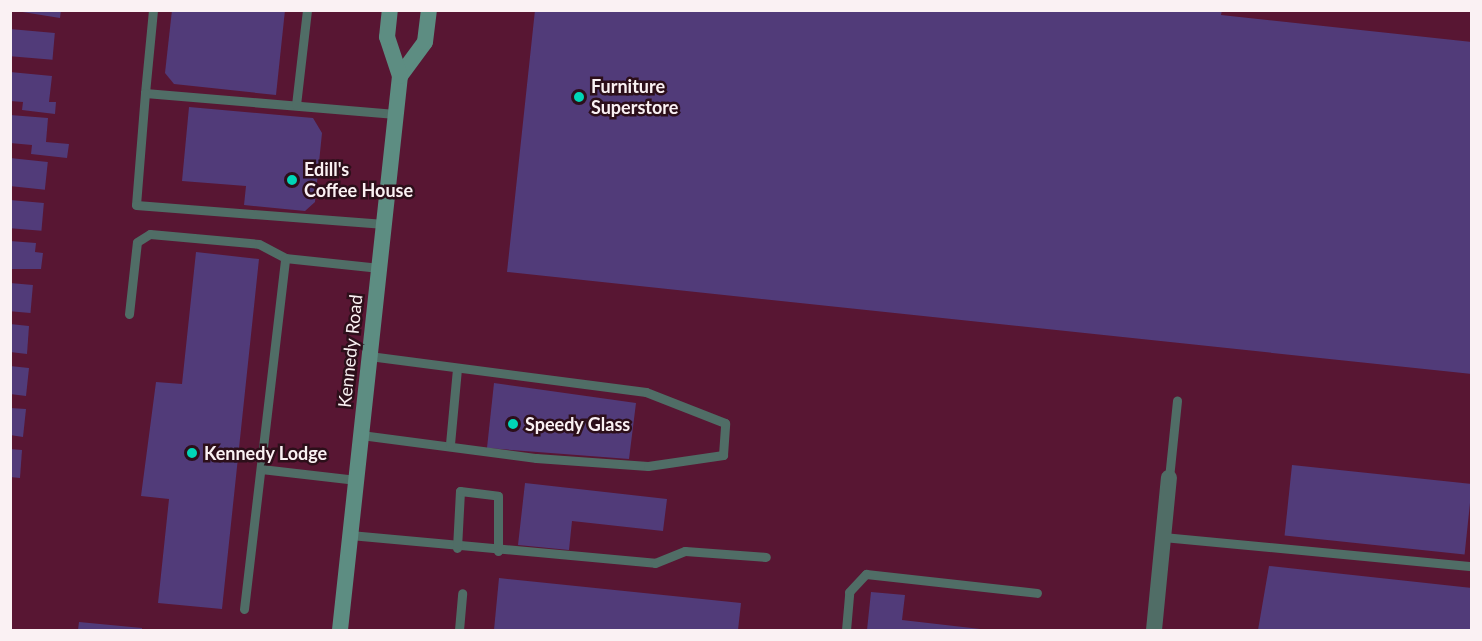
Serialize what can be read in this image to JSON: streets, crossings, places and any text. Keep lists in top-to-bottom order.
{
  "streets": {
    "main road": ["Kennedy Road"]
  },
  "places": [
    "Furniture Superstore",
    "Edill's Coffee House",
    "Speedy Glass",
    "Kennedy Lodge"
  ]
}
